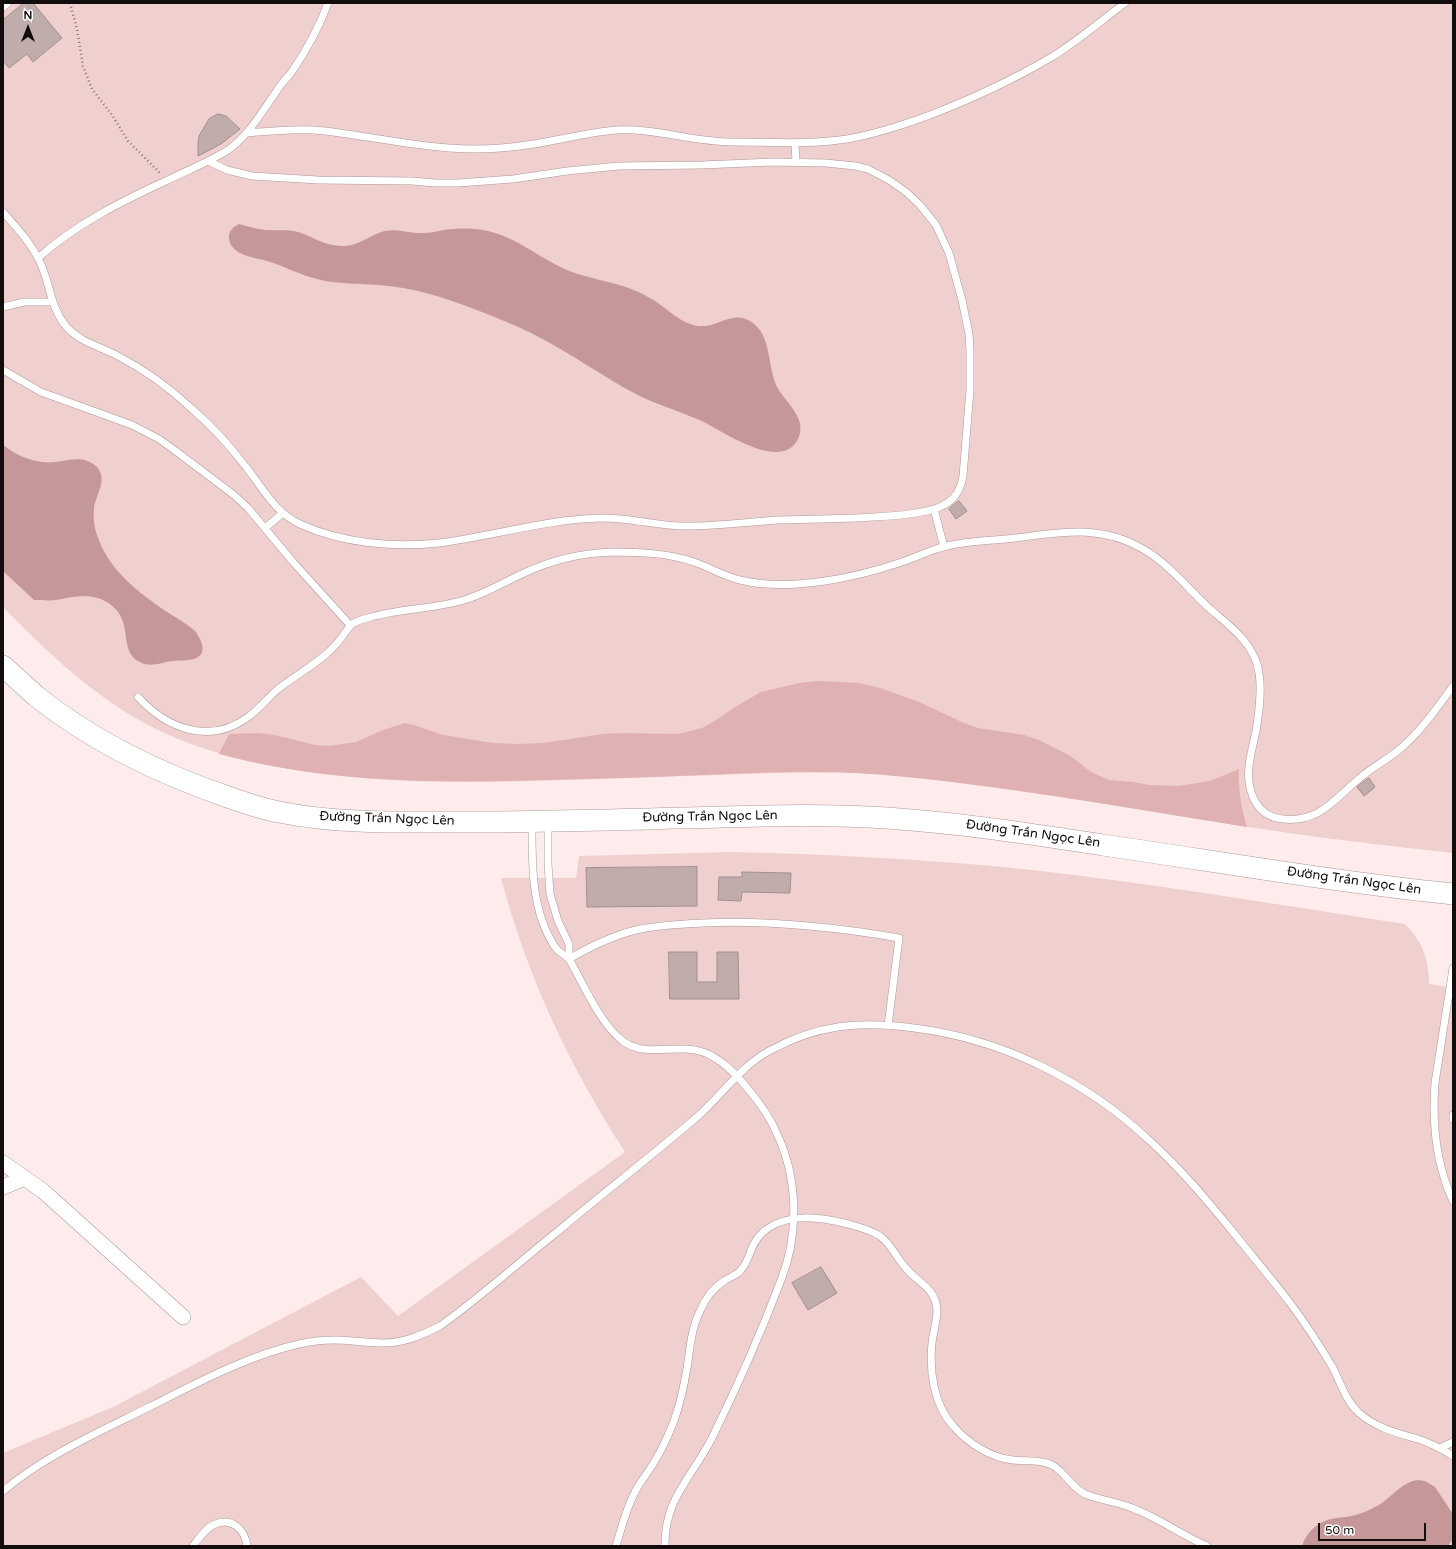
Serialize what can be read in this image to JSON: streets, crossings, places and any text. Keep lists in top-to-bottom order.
{
  "streets": {
    "street": ["Đường Trần Ngọc Lên"]
  },
  "scale_bar": "50 m",
  "north": "top"
}
